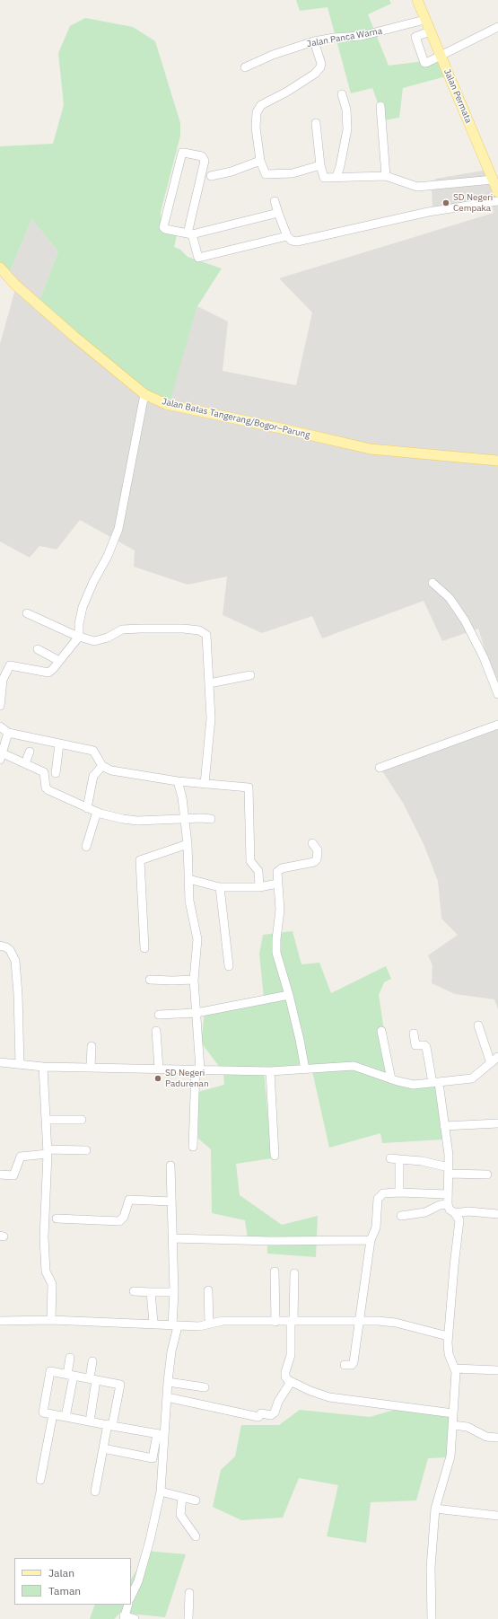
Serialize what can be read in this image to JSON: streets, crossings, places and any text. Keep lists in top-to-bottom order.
{
  "streets": {
    "main road": ["Jalan Permata", "Jalan Batas Tangerang/Bogor–Parung"],
    "street": ["Jalan Panca Warna"]
  },
  "crossings": [
    ["Jalan Panca Warna", "Jalan Permata"]
  ],
  "places": ["SD Negeri Cempaka", "SD Negeri Padurenan"],
  "legend": ["Jalan", "Taman"]
}
